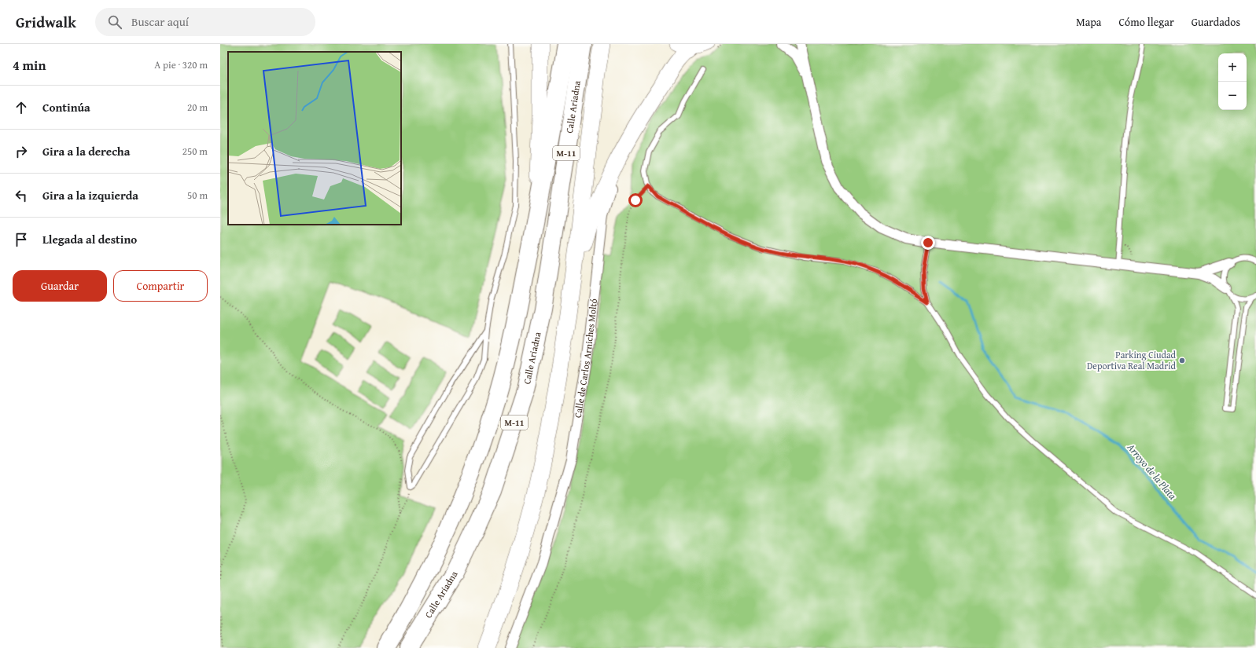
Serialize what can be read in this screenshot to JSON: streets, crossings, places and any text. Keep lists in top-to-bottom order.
{
  "streets": {
    "highway": ["Calle Ariadna", "M-11"],
    "street": ["Calle de Carlos Arniches Moltó"]
  },
  "water": ["Arroyo de la Plata"],
  "places": ["Parking Ciudad Deportiva Real Madrid"],
  "page": {
    "header": "Gridwalk",
    "search": "Buscar aquí",
    "nav": ["Mapa", "Cómo llegar", "Guardados"],
    "heading": ["4 min", "A pie · 320 m"],
    "map_buttons": ["+", "−"],
    "list": [
      ["Continúa", "20 m"],
      ["Gira a la derecha", "250 m"],
      ["Gira a la izquierda", "50 m"],
      "Llegada al destino"
    ],
    "buttons": ["Guardar", "Compartir"]
  }
}
